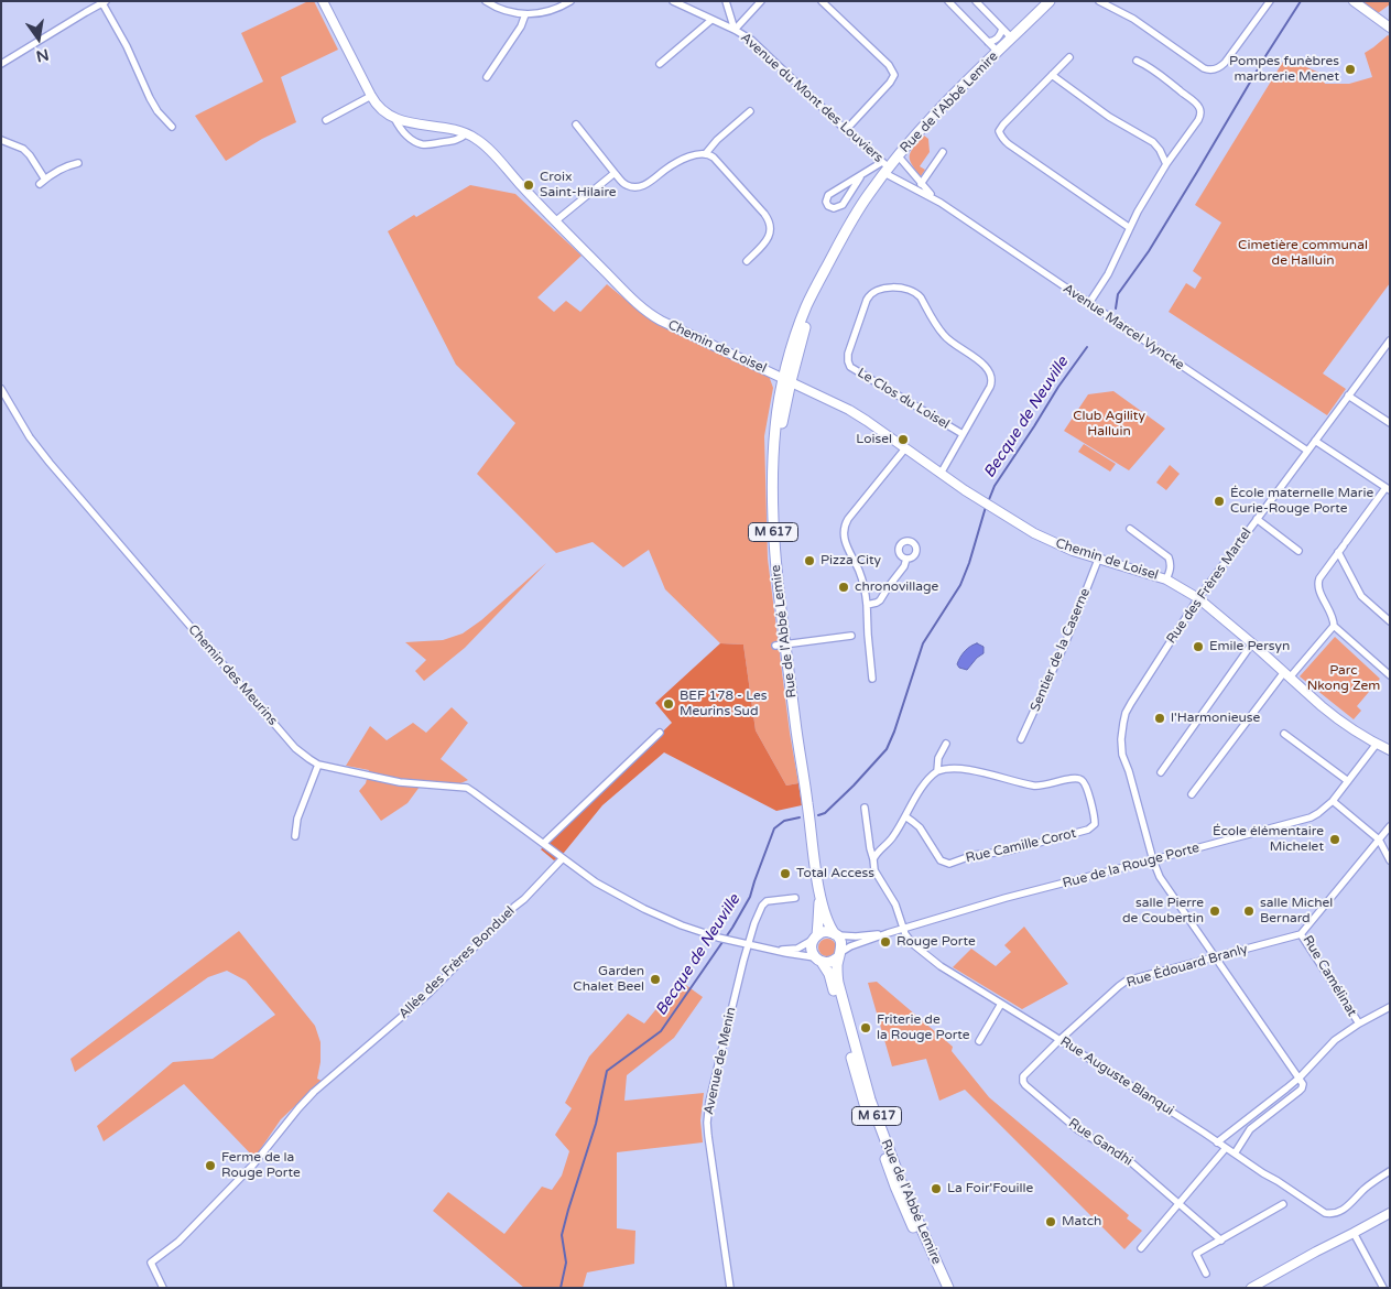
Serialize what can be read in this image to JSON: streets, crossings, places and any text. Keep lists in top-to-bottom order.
{
  "streets": {
    "main road": ["Rue de l'Abbé Lemire", "M 617"],
    "street": [
      "Avenue du Mont des Louviers",
      "Avenue Marcel Vyncke",
      "Chemin de Loisel",
      "Le Clos du Loisel",
      "Rue des Frères Martel",
      "Sentier de la Caserne",
      "Chemin des Meurins",
      "Rue Camille Corot",
      "Rue de la Rouge Porte",
      "Allée des Frères Bonduel",
      "Rue Édouard Branly",
      "Rue Camélinat",
      "Avenue de Menin",
      "Rue Auguste Blanqui",
      "Rue Gandhi"
    ]
  },
  "crossings": [
    ["Avenue du Mont des Louviers", "Rue de l'Abbé Lemire"],
    ["Avenue du Mont des Louviers", "Avenue Marcel Vyncke"],
    ["Rue de l'Abbé Lemire", "Avenue Marcel Vyncke"],
    ["Rue de l'Abbé Lemire", "Chemin de Loisel"],
    ["Rue de l'Abbé Lemire", "Chemin des Meurins"],
    ["Rue de l'Abbé Lemire", "Rue de la Rouge Porte"],
    ["Avenue Marcel Vyncke", "Rue des Frères Martel"],
    ["Chemin de Loisel", "Le Clos du Loisel"],
    ["Chemin de Loisel", "Rue des Frères Martel"],
    ["Chemin de Loisel", "Sentier de la Caserne"],
    ["Chemin de Loisel", "Rue de la Rouge Porte"],
    ["Rue des Frères Martel", "Rue de la Rouge Porte"],
    ["Rue des Frères Martel", "Rue Édouard Branly"],
    ["Chemin des Meurins", "Rue de la Rouge Porte"],
    ["Chemin des Meurins", "Allée des Frères Bonduel"],
    ["Chemin des Meurins", "Avenue de Menin"],
    ["Rue de la Rouge Porte", "Rue Auguste Blanqui"],
    ["Rue Édouard Branly", "Rue Camélinat"],
    ["Rue Édouard Branly", "Rue Auguste Blanqui"],
    ["Rue Édouard Branly", "Rue Gandhi"],
    ["Rue Auguste Blanqui", "Rue Gandhi"]
  ],
  "water": ["Becque de Neuville"],
  "parks": ["Cimetière communal de Halluin", "Club Agility Halluin", "Parc Nkong Zem"],
  "places": [
    "Pompes funèbres marbrerie Menet",
    "Croix Saint-Hilaire",
    "Loisel",
    "École maternelle Marie Curie-Rouge Porte",
    "Pizza City",
    "chronovillage",
    "Emile Persyn",
    "BEF 178 - Les Meurins Sud",
    "l'Harmonieuse",
    "École élémentaire Michelet",
    "Total Access",
    "salle Pierre de Coubertin",
    "salle Michel Bernard",
    "Rouge Porte",
    "Garden Chalet Beel",
    "Friterie de la Rouge Porte",
    "Ferme de la Rouge Porte",
    "La Foir'Fouille",
    "Match"
  ],
  "north": "bottom"
}
